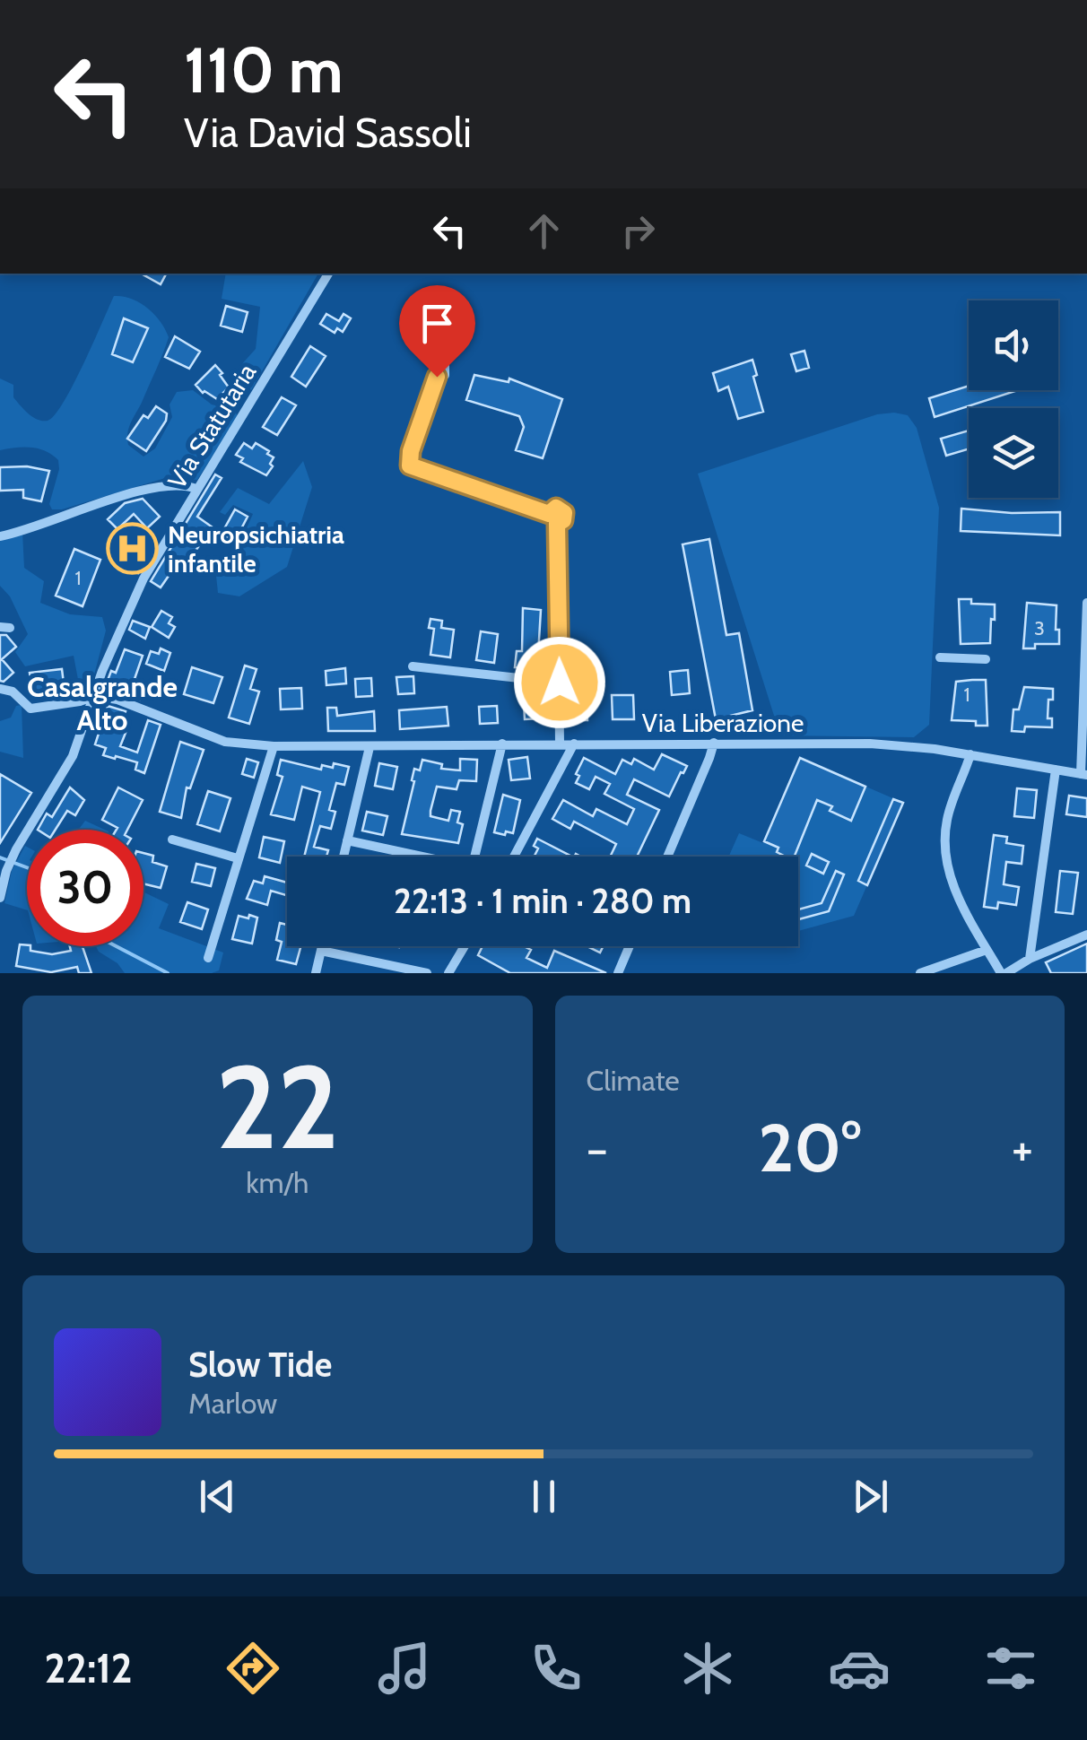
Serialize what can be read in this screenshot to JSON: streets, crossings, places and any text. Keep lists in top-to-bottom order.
{
  "streets": {
    "street": ["Via Statutaria", "Via Liberazione"]
  },
  "crossings": [
    ["Via Statutaria", "Via Liberazione"]
  ],
  "districts": ["Casalgrande Alto"],
  "places": {
    "hospital": ["Neuropsichiatria infantile"]
  },
  "house_numbers": ["1", "3", "1"],
  "page": {
    "turn": ["110 m", "Via David Sassoli"],
    "limit": "30",
    "trip": "22:13 · 1 min · 280 m",
    "tile": [
      ["22", "km/h"],
      "Climate"
    ],
    "heat": ["−", "20°", "+"],
    "song": ["Slow Tide", "Marlow"],
    "tabs": "22:12"
  }
}
